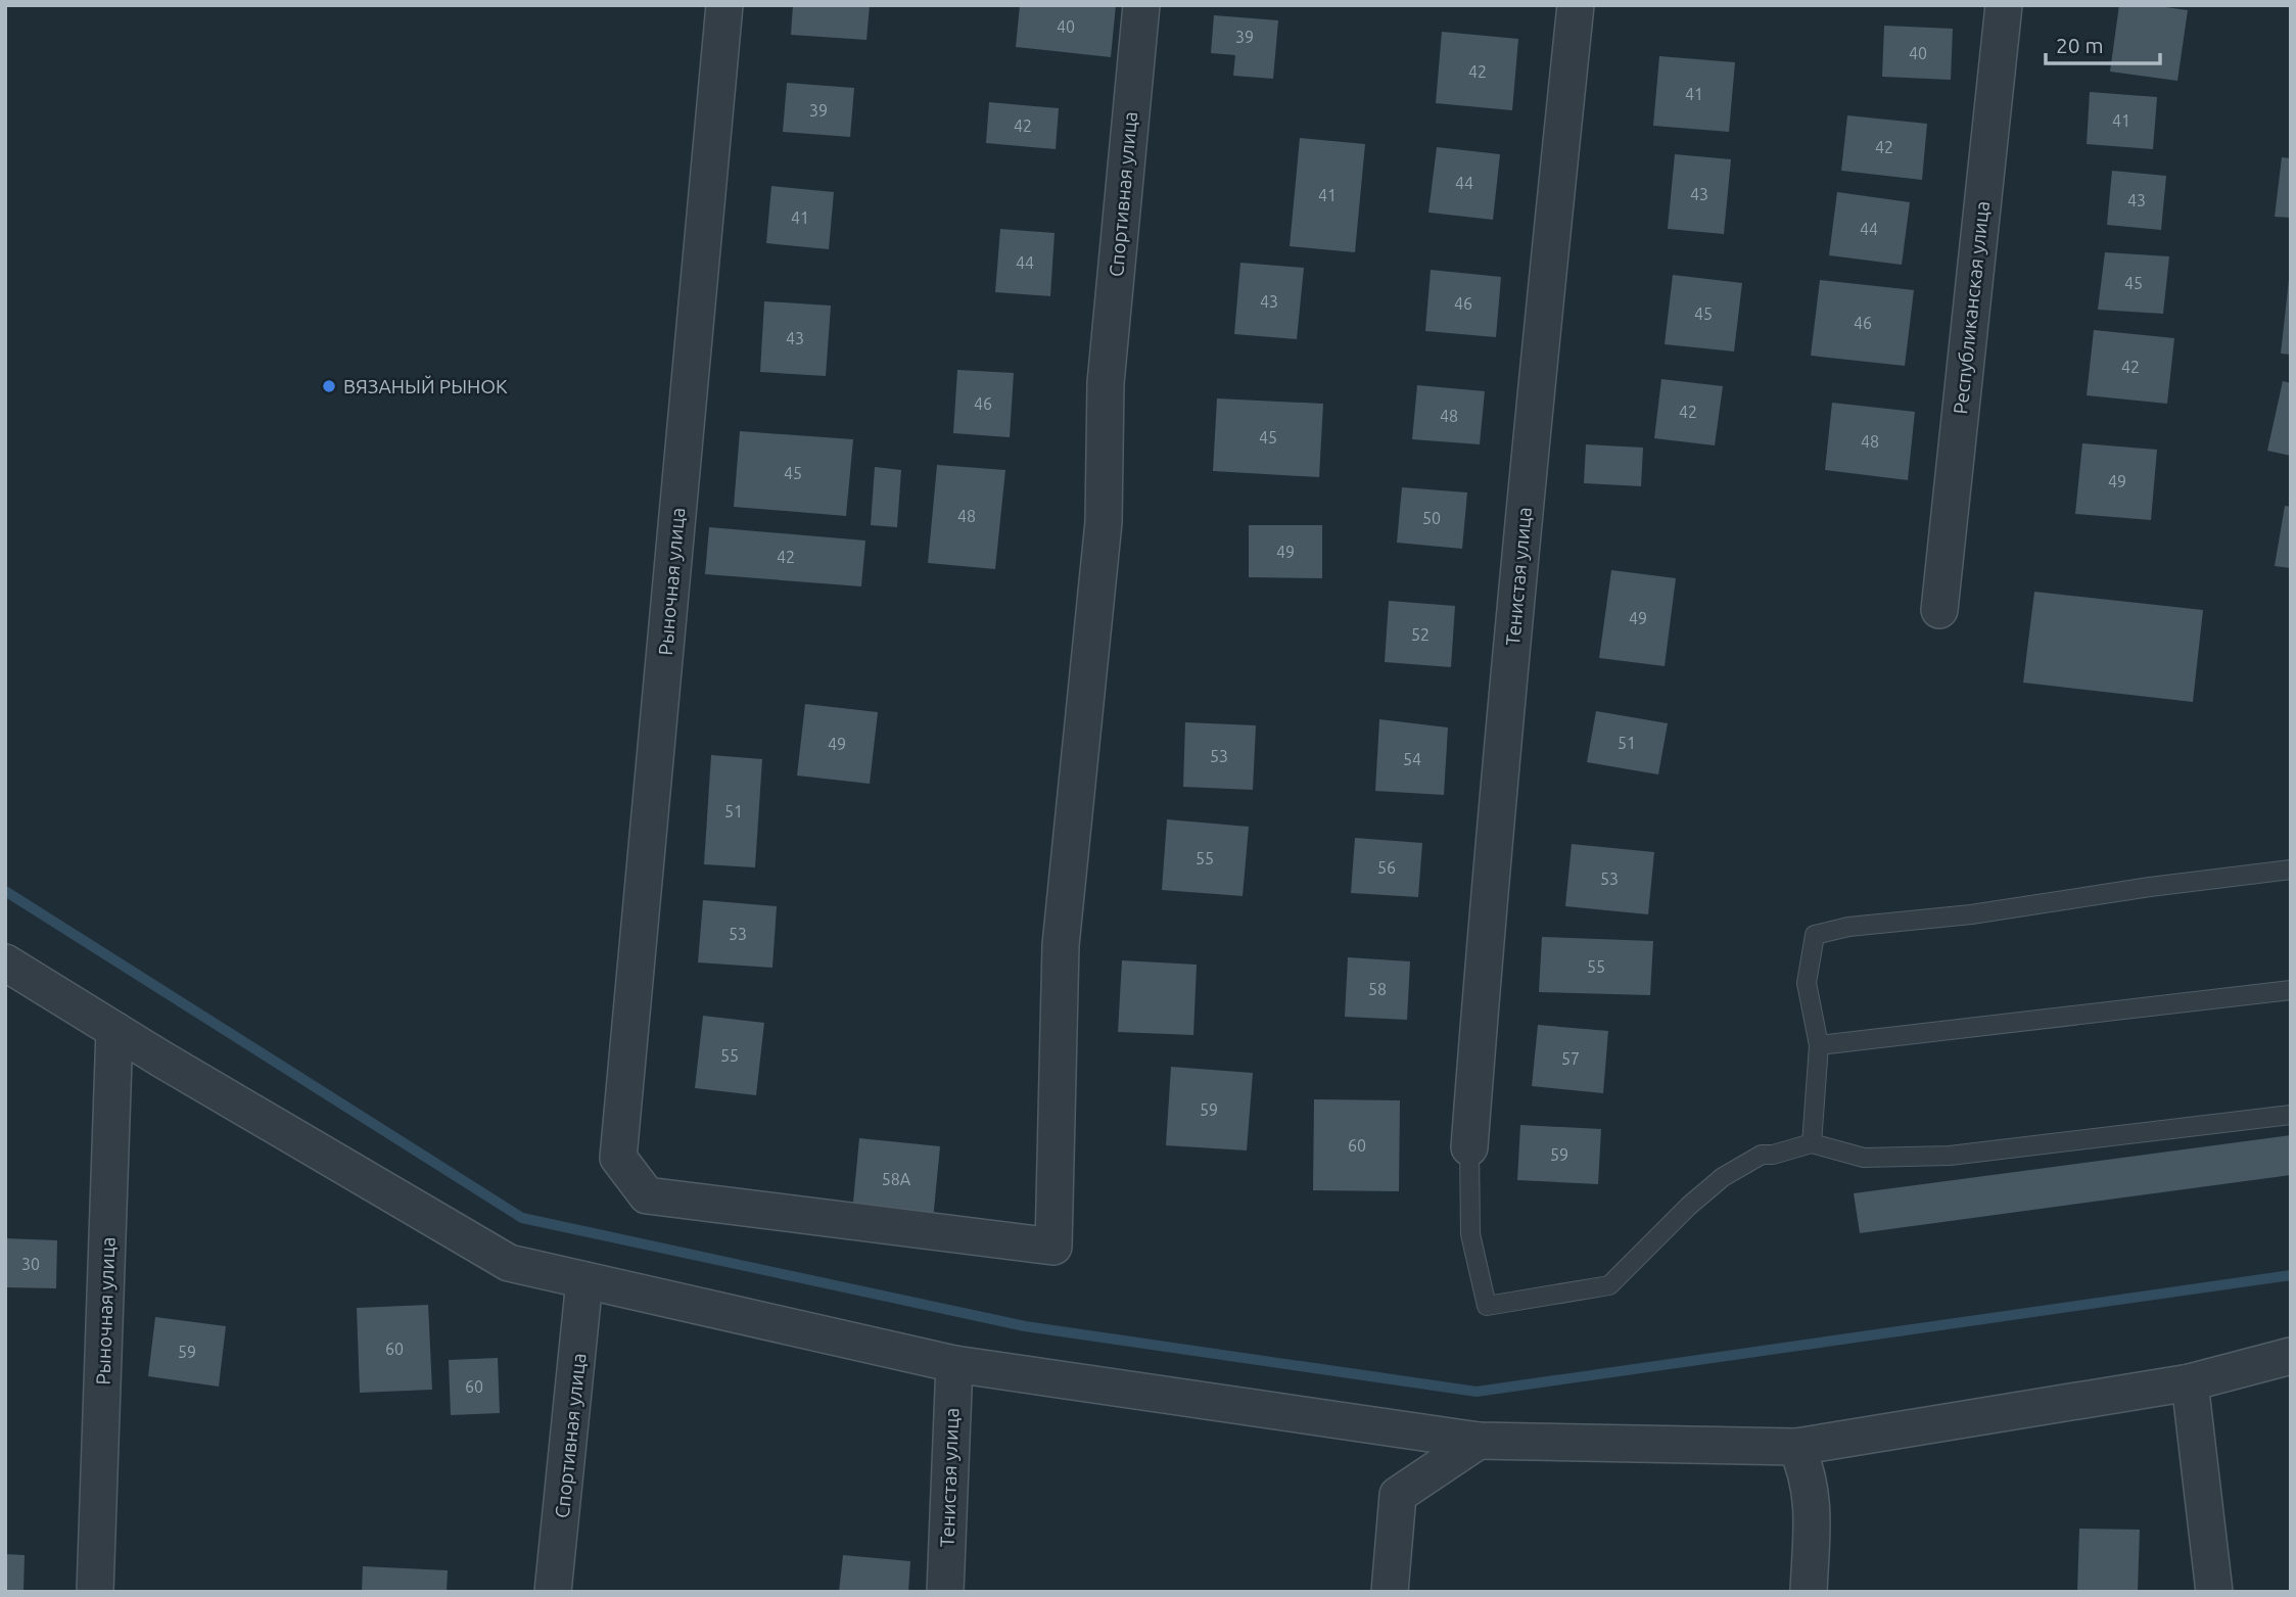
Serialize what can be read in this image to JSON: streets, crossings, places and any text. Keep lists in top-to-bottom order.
{
  "streets": {
    "street": [
      "Спортивная улица",
      "Республиканская улица",
      "Тенистая улица",
      "Рыночная улица"
    ]
  },
  "crossings": [
    ["Спортивная улица", "Рыночная улица"]
  ],
  "places": ["ВЯЗАНЫЙ РЫНОК"],
  "house_numbers": [
    "40",
    "39",
    "40",
    "42",
    "41",
    "39",
    "41",
    "42",
    "42",
    "44",
    "43",
    "41",
    "43",
    "41",
    "44",
    "44",
    "45",
    "43",
    "46",
    "45",
    "46",
    "43",
    "42",
    "46",
    "42",
    "48",
    "45",
    "48",
    "45",
    "49",
    "48",
    "50",
    "49",
    "42",
    "49",
    "52",
    "51",
    "49",
    "53",
    "54",
    "51",
    "55",
    "56",
    "53",
    "53",
    "55",
    "58",
    "55",
    "57",
    "59",
    "60",
    "59",
    "58А",
    "30",
    "60",
    "59",
    "60"
  ],
  "scale_bar": "20 m"
}
